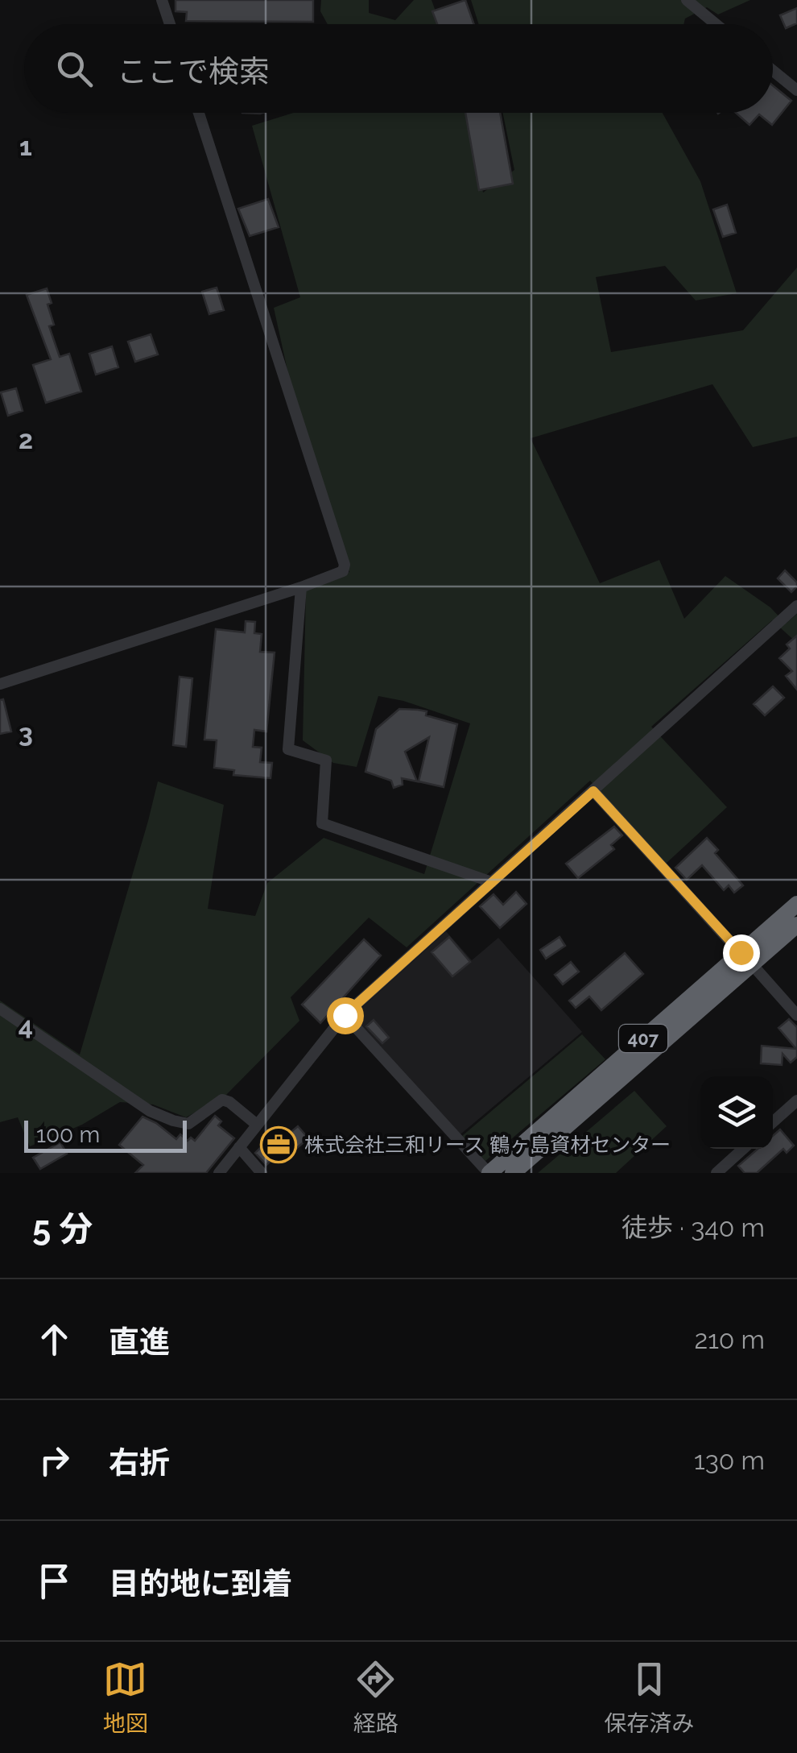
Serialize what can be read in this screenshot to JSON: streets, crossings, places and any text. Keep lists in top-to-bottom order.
{
  "streets": {
    "highway": ["407"]
  },
  "places": {
    "office": ["株式会社三和リース 鶴ヶ島資材センター"]
  },
  "scale_bar": "100 m",
  "page": {
    "search": "ここで検索",
    "scale": "100 m",
    "heading": ["5 分", "徒歩 · 340 m"],
    "list": [
      ["直進", "210 m"],
      ["右折", "130 m"],
      "目的地に到着"
    ],
    "nav": ["地図", "経路", "保存済み"]
  },
  "grid": {
    "rows": [
      "1",
      "2",
      "3",
      "4"
    ]
  }
}
